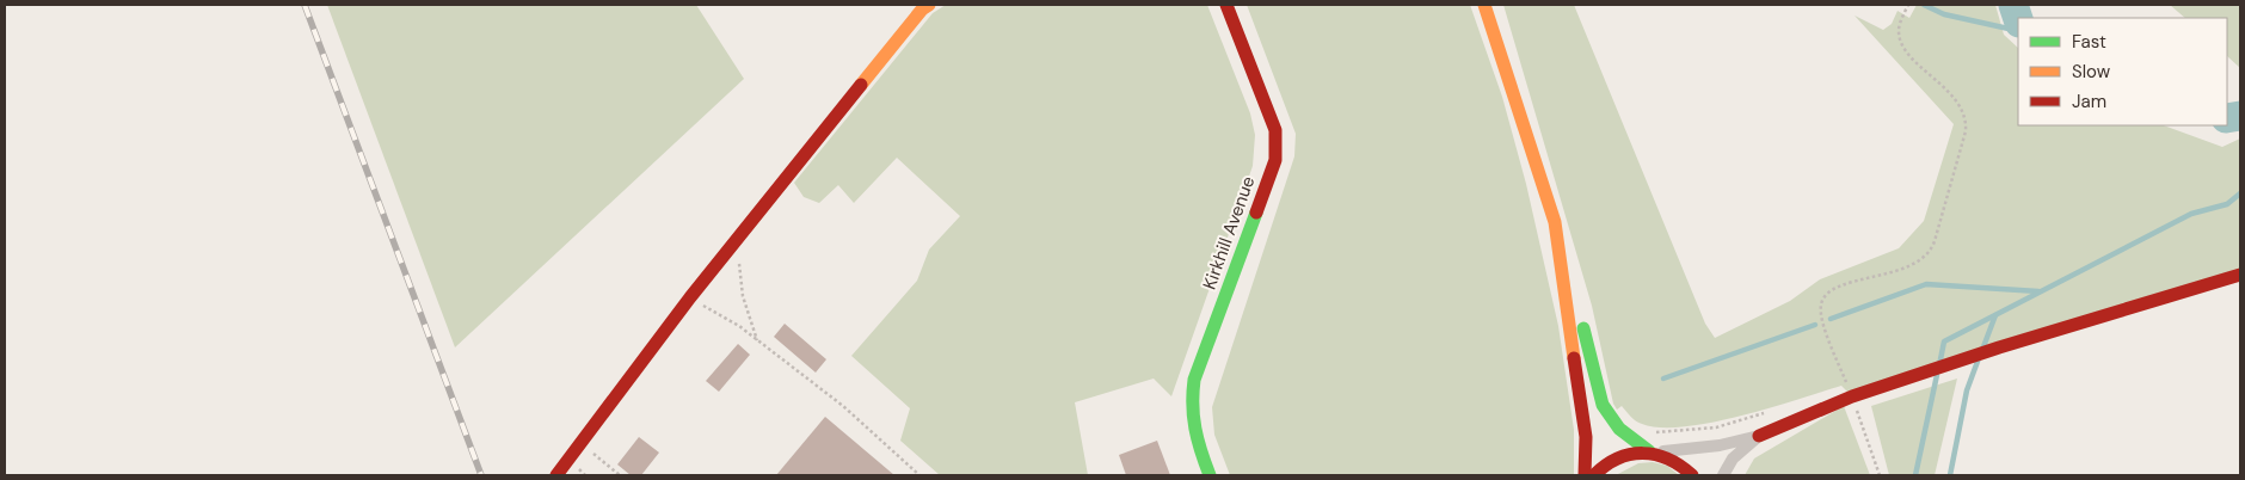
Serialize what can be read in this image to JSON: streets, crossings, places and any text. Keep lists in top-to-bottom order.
{
  "streets": {
    "main road": ["Kirkhill Avenue"]
  },
  "legend": ["Fast", "Slow", "Jam"]
}
